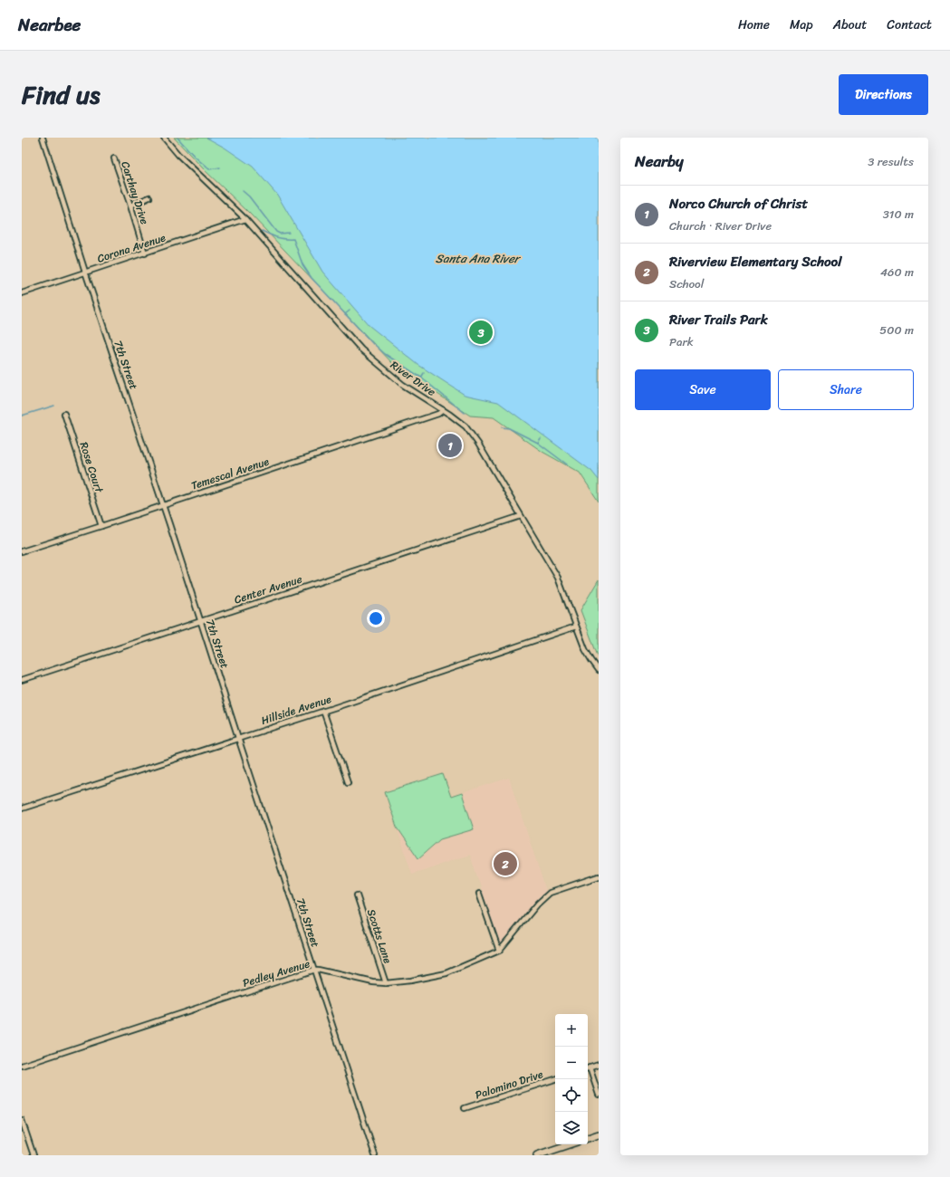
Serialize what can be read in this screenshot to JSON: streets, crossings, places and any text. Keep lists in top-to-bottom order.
{
  "streets": {
    "street": [
      "Carthay Drive",
      "Corona Avenue",
      "7th Street",
      "River Drive",
      "Rose Court",
      "Temescal Avenue",
      "Center Avenue",
      "Hillside Avenue",
      "Scotts Lane",
      "Pedley Avenue",
      "Palomino Drive"
    ]
  },
  "crossings": [
    ["Carthay Drive", "Corona Avenue"],
    ["Corona Avenue", "7th Street"],
    ["Corona Avenue", "River Drive"],
    ["7th Street", "Temescal Avenue"],
    ["7th Street", "Center Avenue"],
    ["7th Street", "Hillside Avenue"],
    ["7th Street", "Pedley Avenue"],
    ["River Drive", "Temescal Avenue"],
    ["River Drive", "Center Avenue"],
    ["River Drive", "Hillside Avenue"],
    ["Rose Court", "Temescal Avenue"],
    ["Scotts Lane", "Pedley Avenue"]
  ],
  "water": ["Santa Ana River"],
  "page": {
    "header": "Nearbee",
    "nav": [
      "Home",
      "Map",
      "About",
      "Contact"
    ],
    "title": "Find us",
    "buttons": [
      "Directions",
      ["Save", "Share"]
    ],
    "heading": ["Nearby", "3 results"],
    "list": [
      {
        "mark": "1",
        "name": "Norco Church of Christ",
        "note": "Church · River Drive",
        "value": "310 m"
      },
      {
        "mark": "2",
        "name": "Riverview Elementary School",
        "note": "School",
        "value": "460 m"
      },
      {
        "mark": "3",
        "name": "River Trails Park",
        "note": "Park",
        "value": "500 m"
      }
    ],
    "pins": ["3", "1", "2"],
    "map_buttons": ["+", "−"]
  }
}
